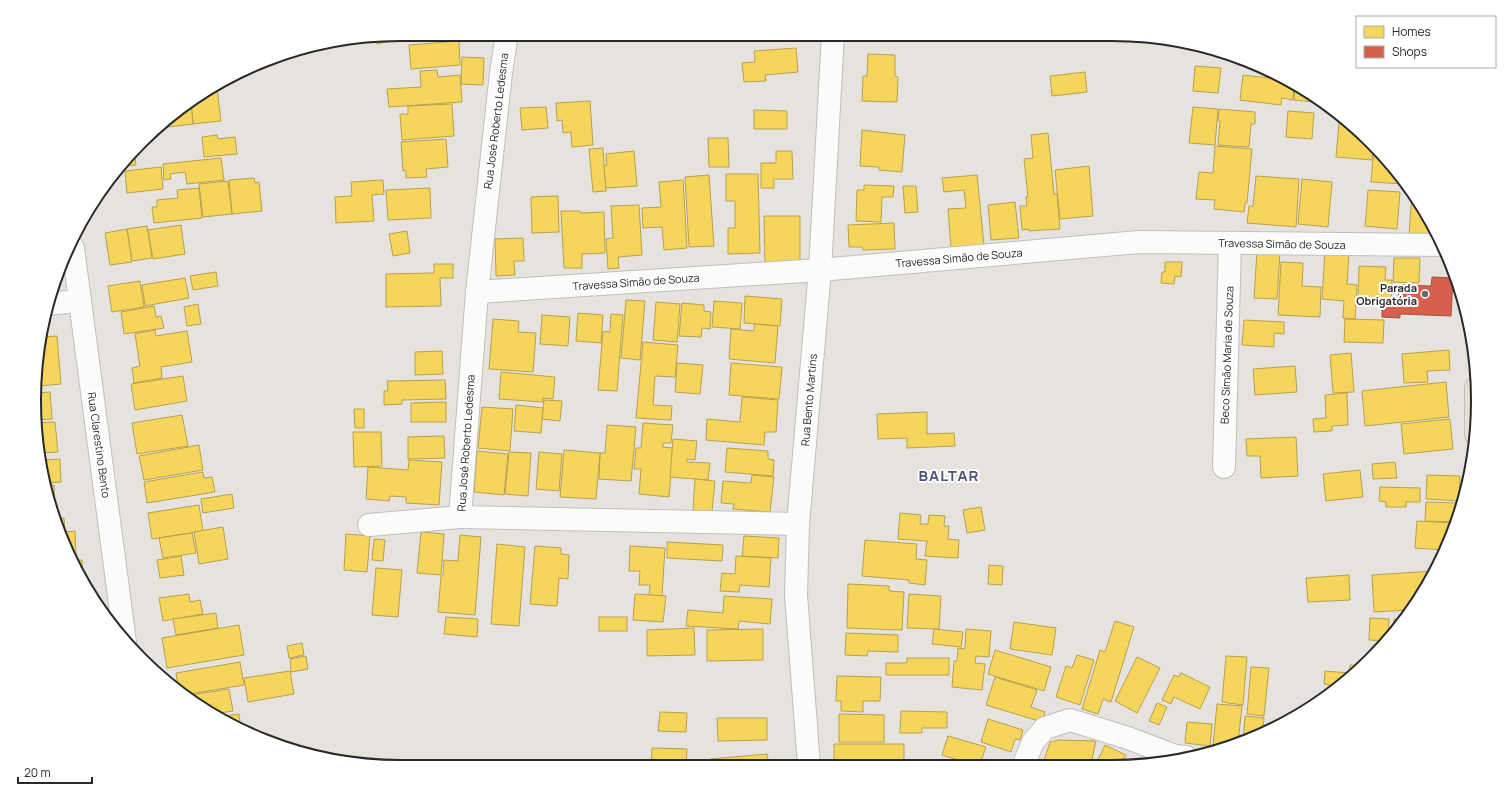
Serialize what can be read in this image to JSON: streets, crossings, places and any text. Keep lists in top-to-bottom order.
{
  "streets": {
    "street": [
      "Rua José Roberto Ledesma",
      "Travessa Simão de Souza",
      "Beco Simão Maria de Souza",
      "Rua Bento Martins",
      "Rua Clarestino Bento"
    ]
  },
  "crossings": [
    ["Rua José Roberto Ledesma", "Travessa Simão de Souza"],
    ["Rua José Roberto Ledesma", "Rua Bento Martins"],
    ["Travessa Simão de Souza", "Beco Simão Maria de Souza"],
    ["Travessa Simão de Souza", "Rua Bento Martins"]
  ],
  "districts": ["BALTAR"],
  "places": ["Parada Obrigatória"],
  "legend": ["Homes", "Shops"],
  "scale_bar": "20 m"
}
